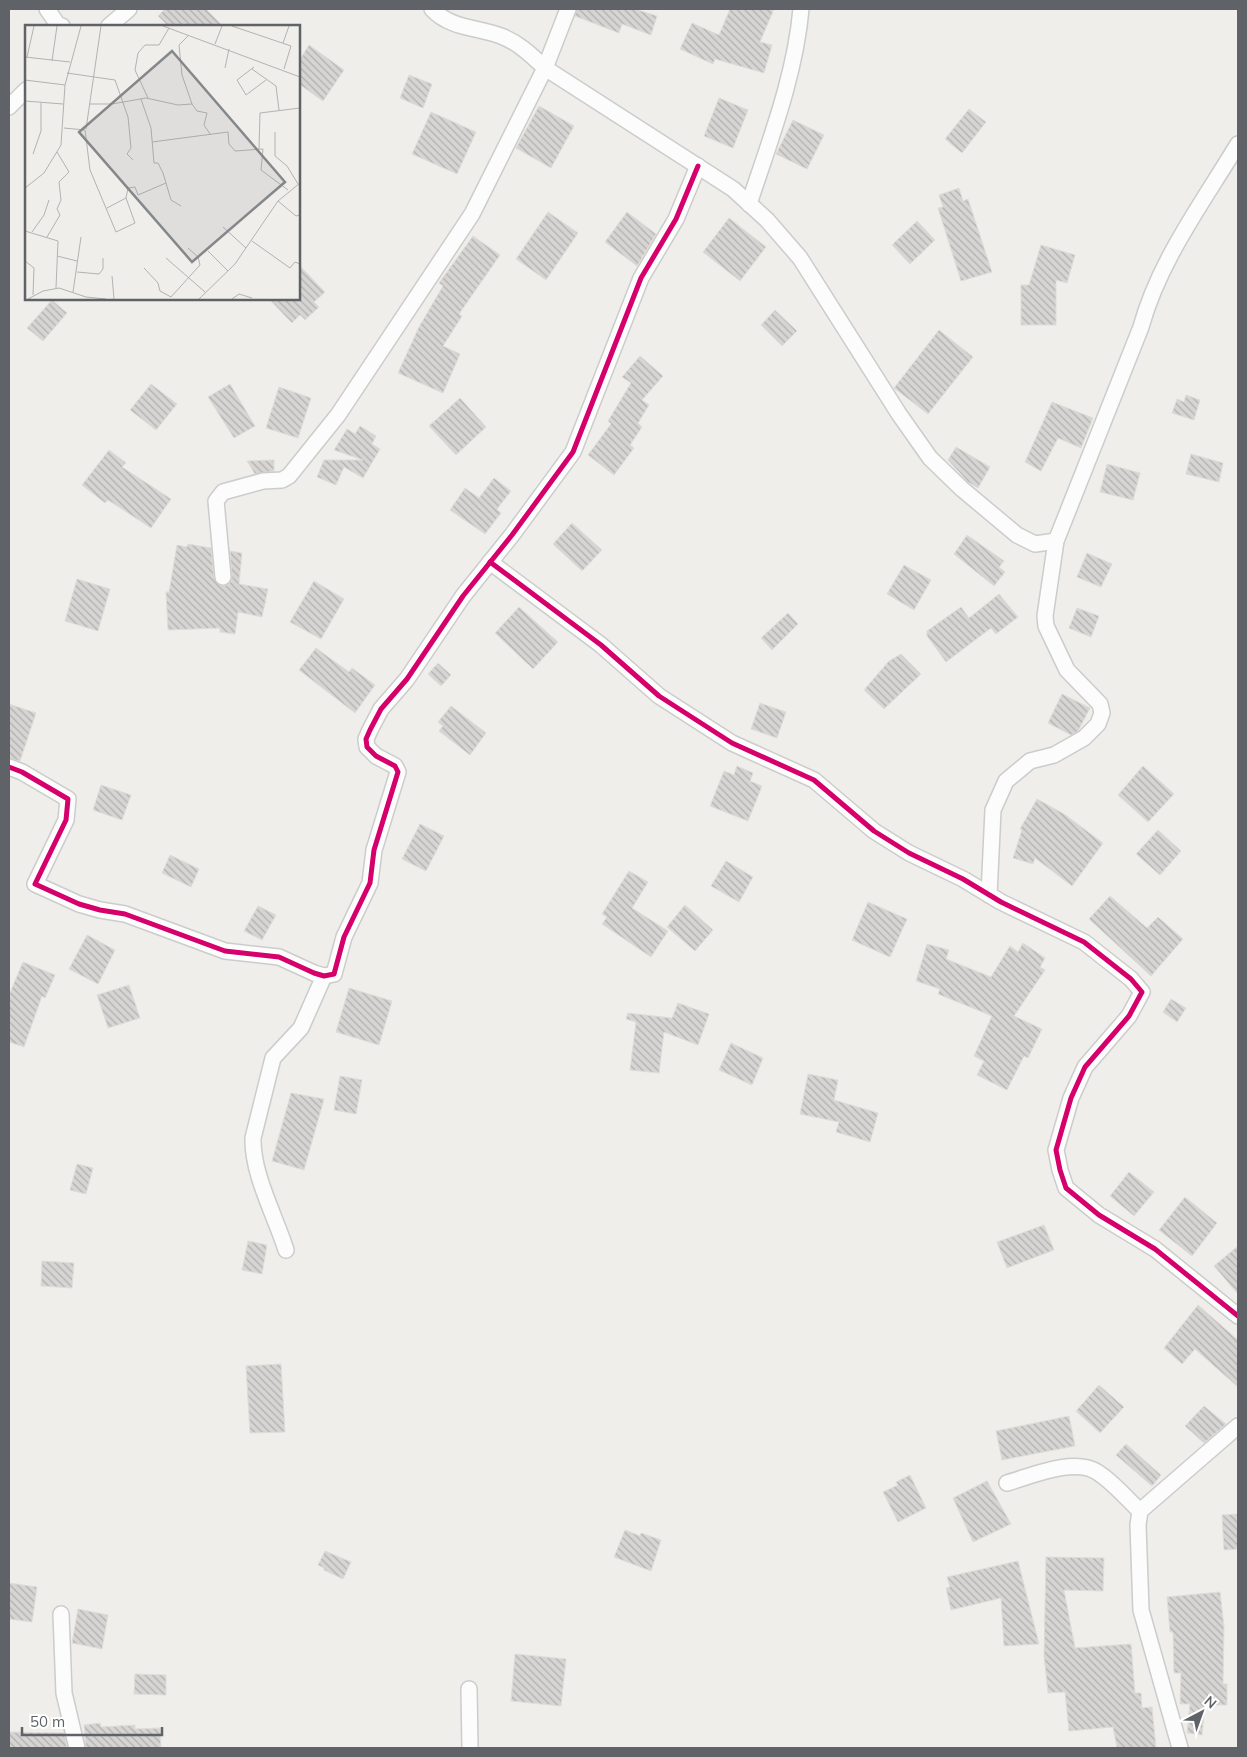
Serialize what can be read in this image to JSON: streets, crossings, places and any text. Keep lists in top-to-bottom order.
{
  "scale_bar": "50 m",
  "north": "top right"
}
